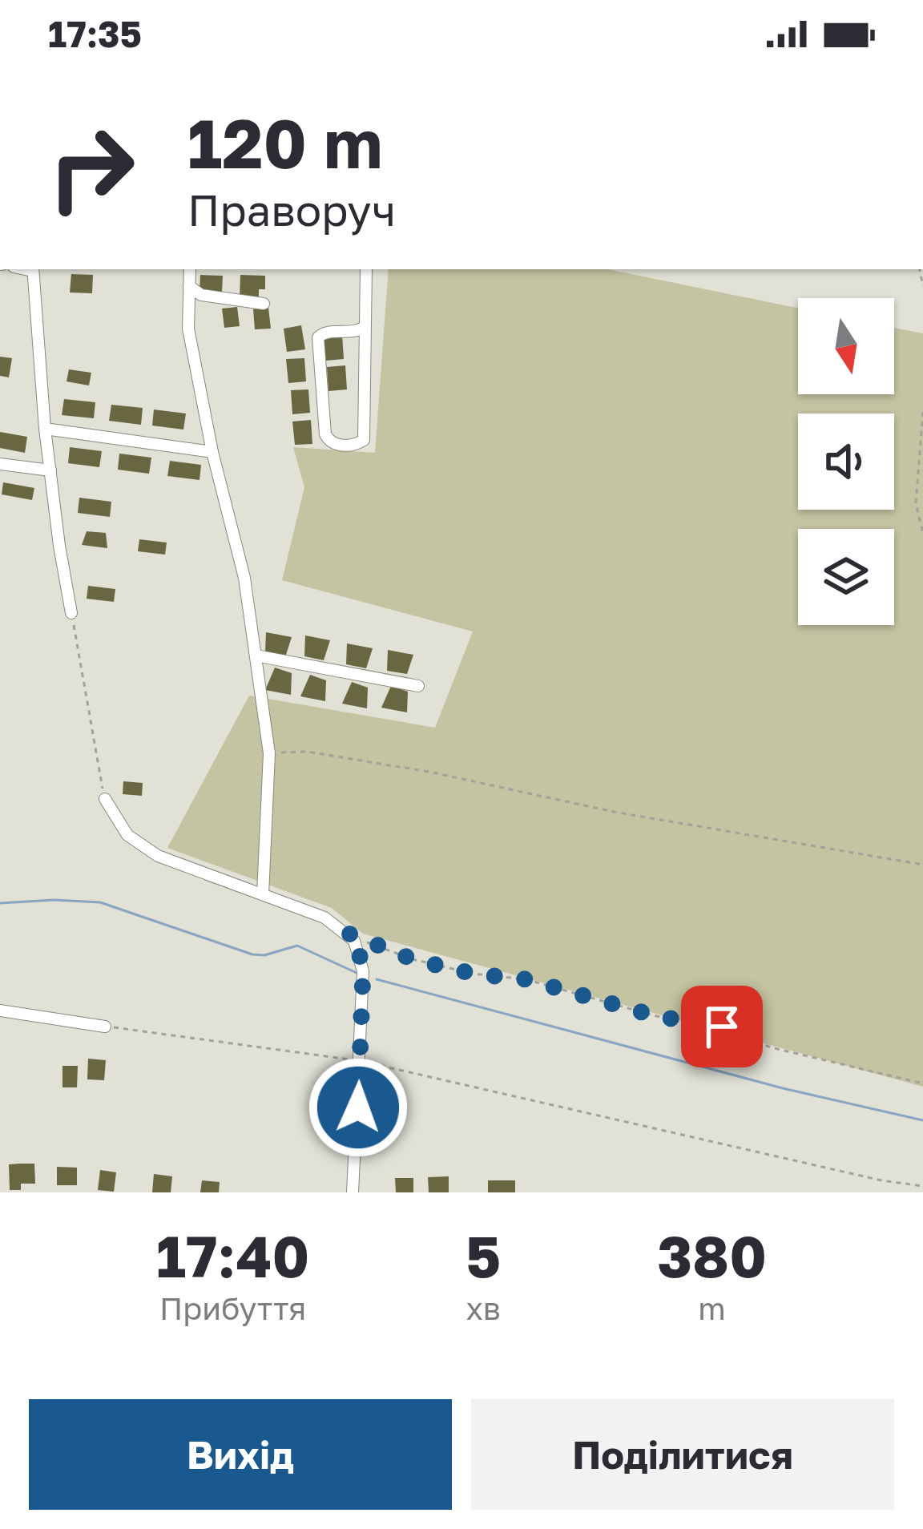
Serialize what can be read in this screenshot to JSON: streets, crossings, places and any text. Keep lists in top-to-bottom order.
{
  "north": "bottom",
  "page": {
    "status": "17:35",
    "turn": ["120 m", "Праворуч"],
    "eta": [
      "17:40",
      "Прибуття",
      "5",
      "хв",
      "380",
      "m"
    ],
    "buttons": ["Вихід", "Поділитися"]
  }
}
